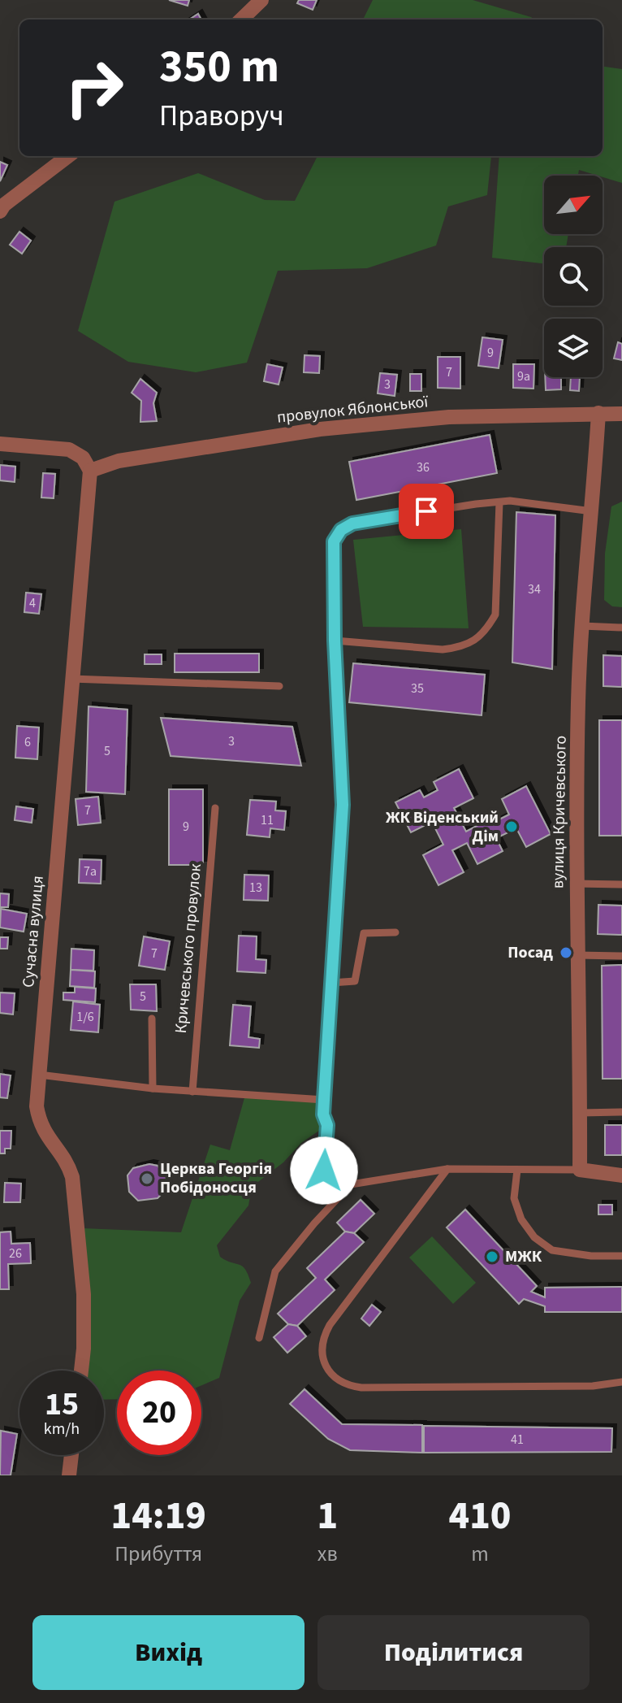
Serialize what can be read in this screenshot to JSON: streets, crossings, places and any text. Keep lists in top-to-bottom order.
{
  "streets": {
    "street": ["провулок Яблонської", "вулиця Кричевського", "Сучасна вулиця"],
    "lane": ["Кричевського провулок"]
  },
  "crossings": [
    ["провулок Яблонської", "вулиця Кричевського"],
    ["провулок Яблонської", "Сучасна вулиця"]
  ],
  "places": [
    "ЖК Віденський Дім",
    "Посад",
    "Церква Георгія Побідоносця",
    "МЖК"
  ],
  "house_numbers": [
    "9",
    "7",
    "9а",
    "3",
    "36",
    "34",
    "4",
    "35",
    "3",
    "6",
    "5",
    "7",
    "11",
    "9",
    "7а",
    "13",
    "7",
    "5",
    "1/6",
    "26",
    "41"
  ],
  "north": "top right",
  "page": {
    "turn": ["350 m", "Праворуч"],
    "speed": "15 km/h",
    "limit": "20",
    "eta": [
      "14:19",
      "Прибуття",
      "1",
      "хв",
      "410",
      "m"
    ],
    "buttons": ["Вихід", "Поділитися"]
  }
}
